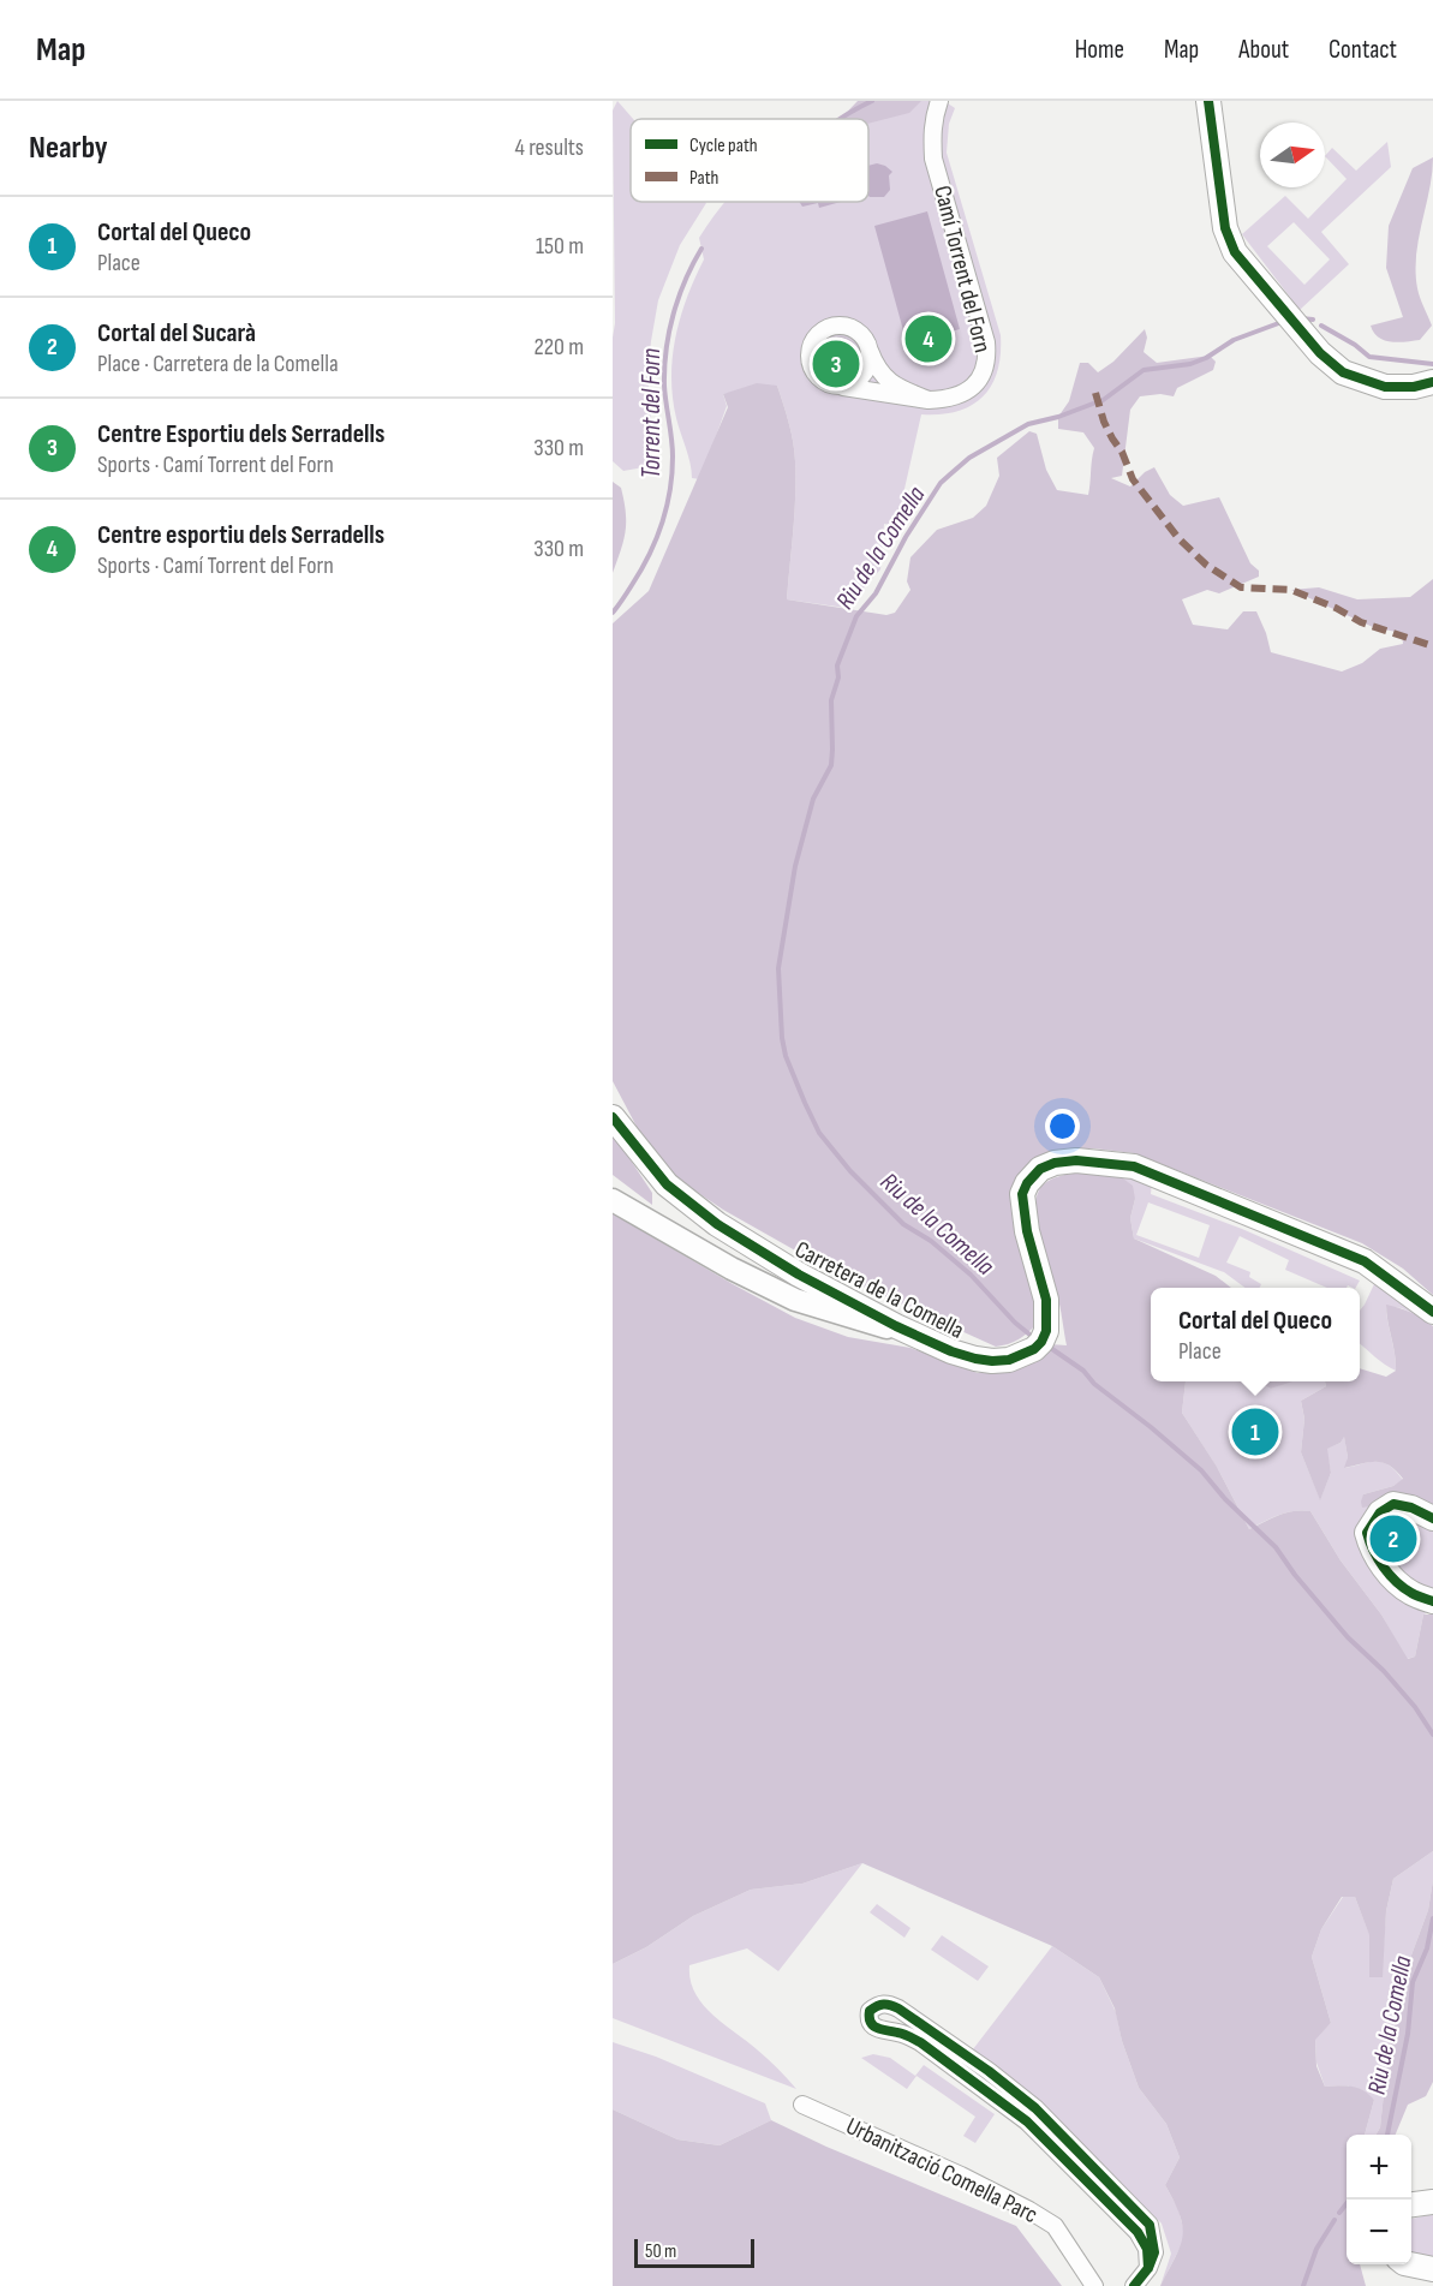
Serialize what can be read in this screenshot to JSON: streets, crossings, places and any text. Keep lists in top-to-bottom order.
{
  "streets": {
    "main road": ["Carretera de la Comella"],
    "street": ["Camí Torrent del Forn", "Urbanització Comella Parc"]
  },
  "water": ["Torrent del Forn", "Riu de la Comella"],
  "legend": ["Cycle path", "Path"],
  "scale_bar": "50 m",
  "north": "right",
  "page": {
    "header": "Map",
    "nav": [
      "Home",
      "Map",
      "About",
      "Contact"
    ],
    "heading": ["Nearby", "4 results"],
    "list": [
      {
        "mark": "1",
        "name": "Cortal del Queco",
        "note": "Place",
        "value": "150 m"
      },
      {
        "mark": "2",
        "name": "Cortal del Sucarà",
        "note": "Place · Carretera de la Comella",
        "value": "220 m"
      },
      {
        "mark": "3",
        "name": "Centre Esportiu dels Serradells",
        "note": "Sports · Camí Torrent del Forn",
        "value": "330 m"
      },
      {
        "mark": "4",
        "name": "Centre esportiu dels Serradells",
        "note": "Sports · Camí Torrent del Forn",
        "value": "330 m"
      }
    ],
    "pins": [
      "4",
      "3",
      "1",
      "2"
    ],
    "popup": ["Cortal del Queco", "Place"],
    "map_buttons": ["+", "−"],
    "scale": "50 m"
  }
}
